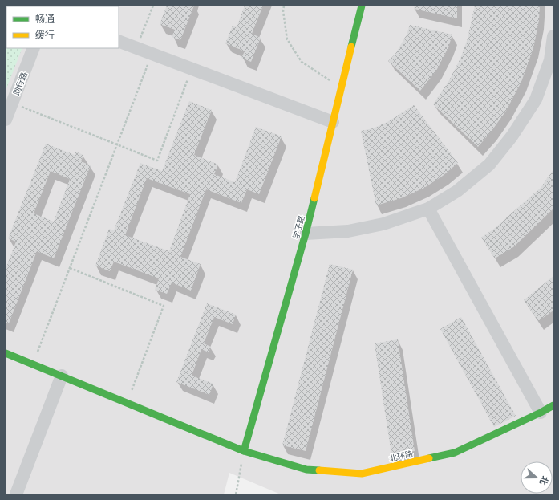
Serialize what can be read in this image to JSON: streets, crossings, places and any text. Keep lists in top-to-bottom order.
{
  "streets": {
    "street": ["则行路", "学子路", "北环路"]
  },
  "crossings": [
    ["学子路", "北环路"]
  ],
  "legend": ["畅通", "缓行"],
  "north": "right"
}
